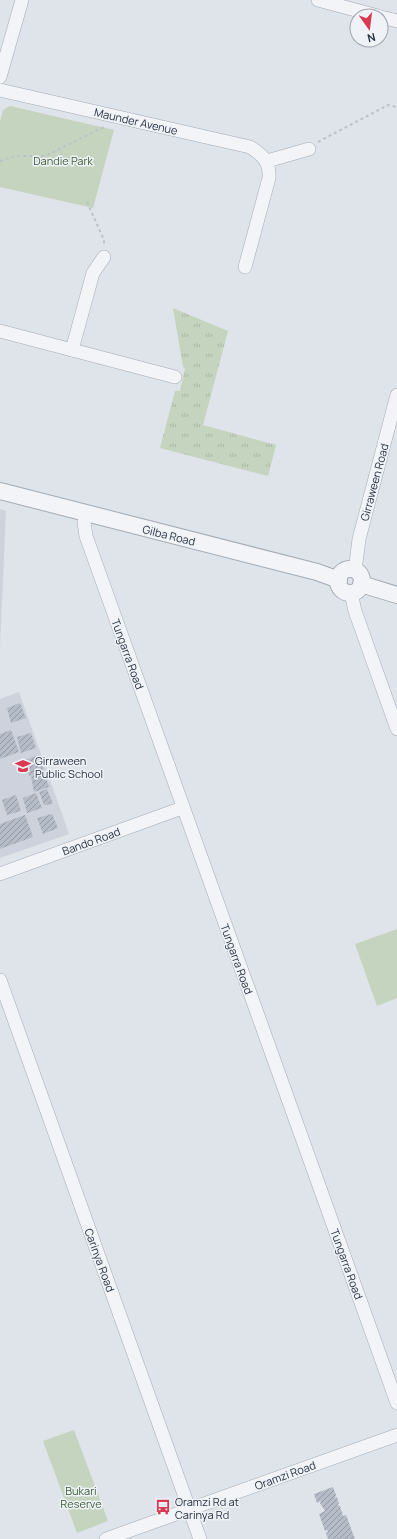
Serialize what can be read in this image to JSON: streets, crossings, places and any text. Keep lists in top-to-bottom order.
{
  "streets": {
    "street": [
      "Maunder Avenue",
      "Girraween Road",
      "Gilba Road",
      "Tungarra Road",
      "Bando Road",
      "Carinya Road",
      "Oramzi Road"
    ]
  },
  "crossings": [
    ["Girraween Road", "Gilba Road"],
    ["Gilba Road", "Tungarra Road"],
    ["Tungarra Road", "Bando Road"],
    ["Carinya Road", "Oramzi Road"]
  ],
  "parks": ["Dandie Park", "Bukari Reserve"],
  "places": {
    "school or university": ["Girraween Public School"],
    "bus stop": ["Oramzi Rd at Carinya Rd"]
  },
  "north": "bottom"
}
